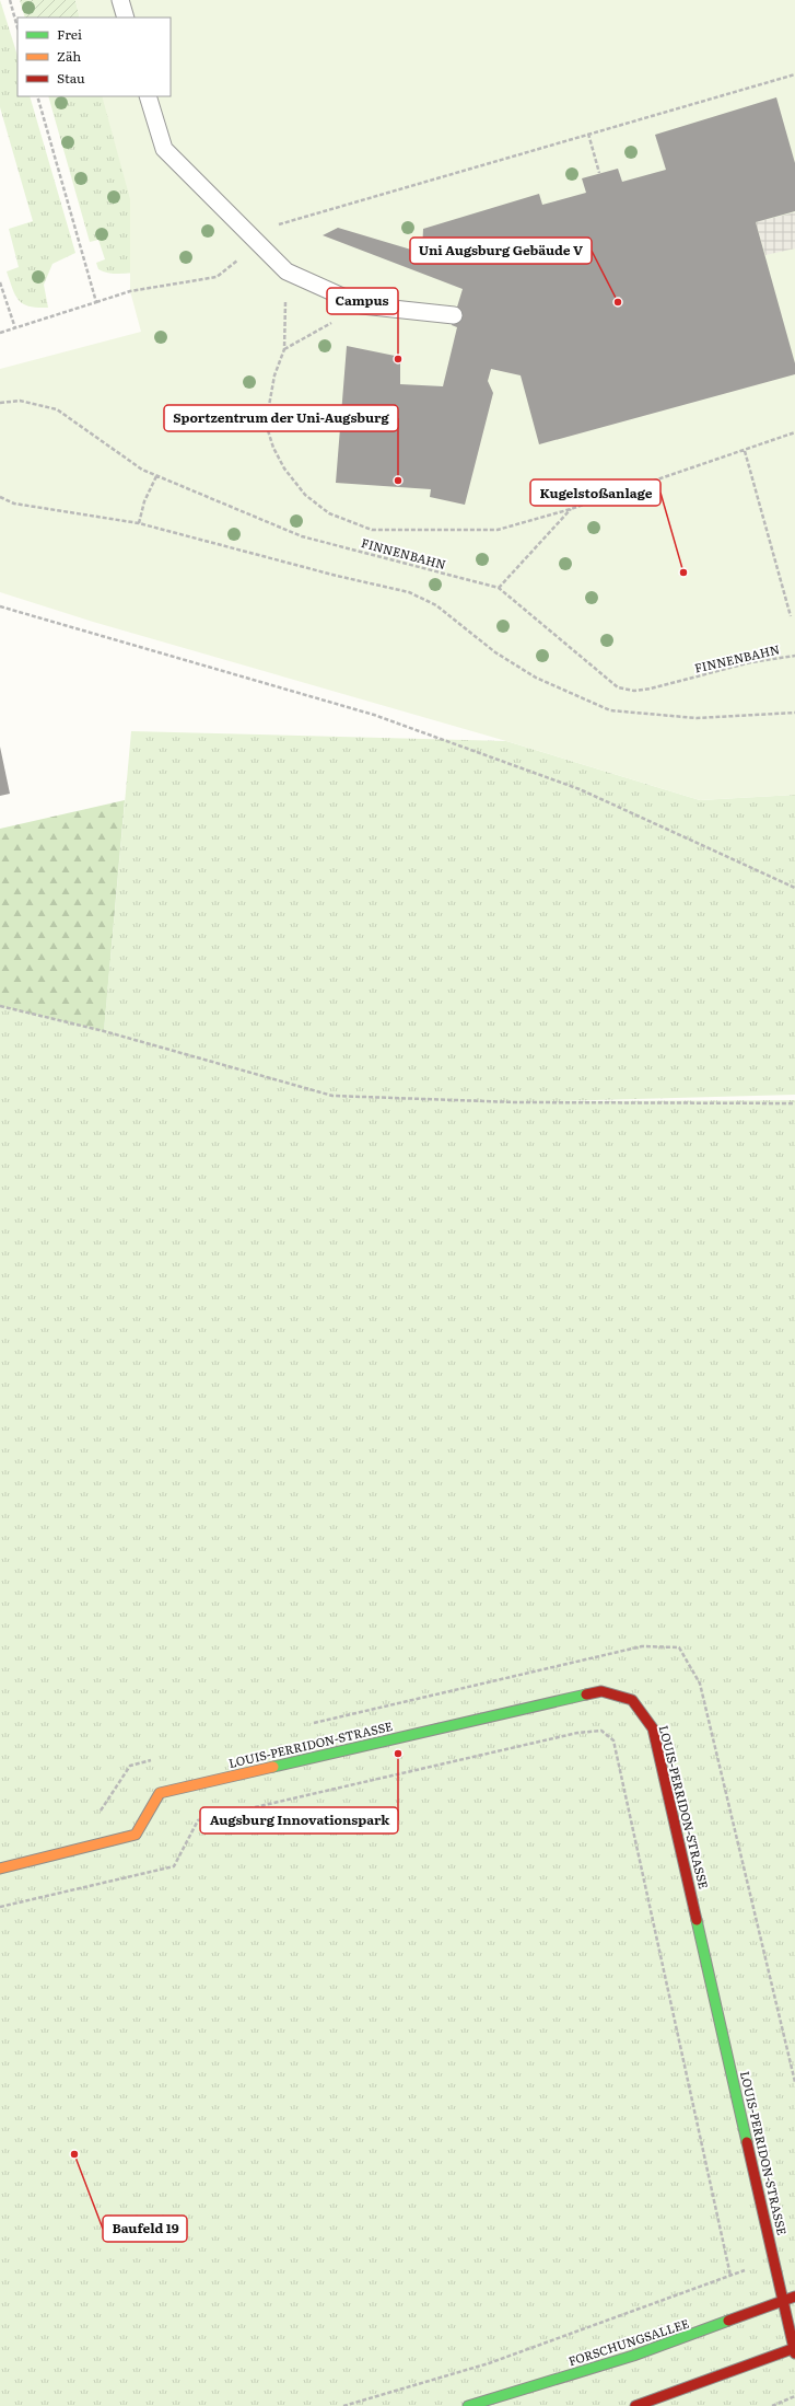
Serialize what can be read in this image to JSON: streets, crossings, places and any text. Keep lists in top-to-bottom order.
{
  "streets": {
    "street": ["LOUIS-PERRIDON-STRASSE", "FORSCHUNGSALLEE"],
    "path": ["FINNENBAHN"]
  },
  "crossings": [
    ["LOUIS-PERRIDON-STRASSE", "FORSCHUNGSALLEE"]
  ],
  "places": [
    "Uni Augsburg Gebäude V",
    "Campus",
    "Sportzentrum der Uni-Augsburg",
    "Kugelstoßanlage",
    "Augsburg Innovationspark",
    "Baufeld 19"
  ],
  "legend": ["Frei", "Zäh", "Stau"]
}
